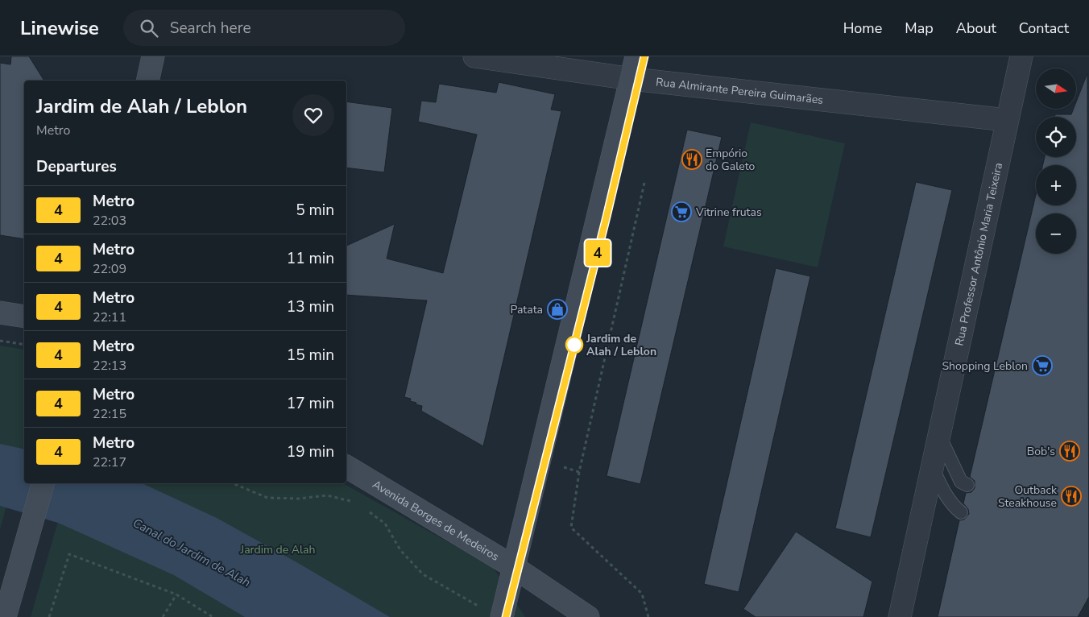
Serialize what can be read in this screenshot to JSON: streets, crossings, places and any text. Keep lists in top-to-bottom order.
{
  "streets": {
    "main road": ["Avenida Borges de Medeiros"],
    "street": ["Rua Almirante Pereira Guimarães", "Rua Professor Antônio Maria Teixeira"]
  },
  "crossings": [
    ["Rua Almirante Pereira Guimarães", "Rua Professor Antônio Maria Teixeira"]
  ],
  "water": ["Canal do Jardim de Alah"],
  "parks": ["Jardim de Alah"],
  "places": {
    "restaurant": ["Empório do Galeto", "Bob's", "Outback Steakhouse"],
    "supermarket": ["Vitrine frutas", "Shopping Leblon"],
    "shop": ["Patata"],
    "other": ["Jardim de Alah / Leblon"]
  },
  "lines": ["metro line 4"],
  "north": "right",
  "page": {
    "header": "Linewise",
    "search": "Search here",
    "nav": [
      "Home",
      "Map",
      "About",
      "Contact"
    ],
    "on_map": "4",
    "map_buttons": ["+", "−"],
    "heading": [
      ["Jardim de Alah / Leblon", "Metro"],
      "Departures"
    ],
    "list": [
      {
        "mark": "4",
        "name": "Metro",
        "note": "22:03",
        "value": "5 min"
      },
      {
        "mark": "4",
        "name": "Metro",
        "note": "22:09",
        "value": "11 min"
      },
      {
        "mark": "4",
        "name": "Metro",
        "note": "22:11",
        "value": "13 min"
      },
      {
        "mark": "4",
        "name": "Metro",
        "note": "22:13",
        "value": "15 min"
      },
      {
        "mark": "4",
        "name": "Metro",
        "note": "22:15",
        "value": "17 min"
      },
      {
        "mark": "4",
        "name": "Metro",
        "note": "22:17",
        "value": "19 min"
      }
    ]
  }
}
